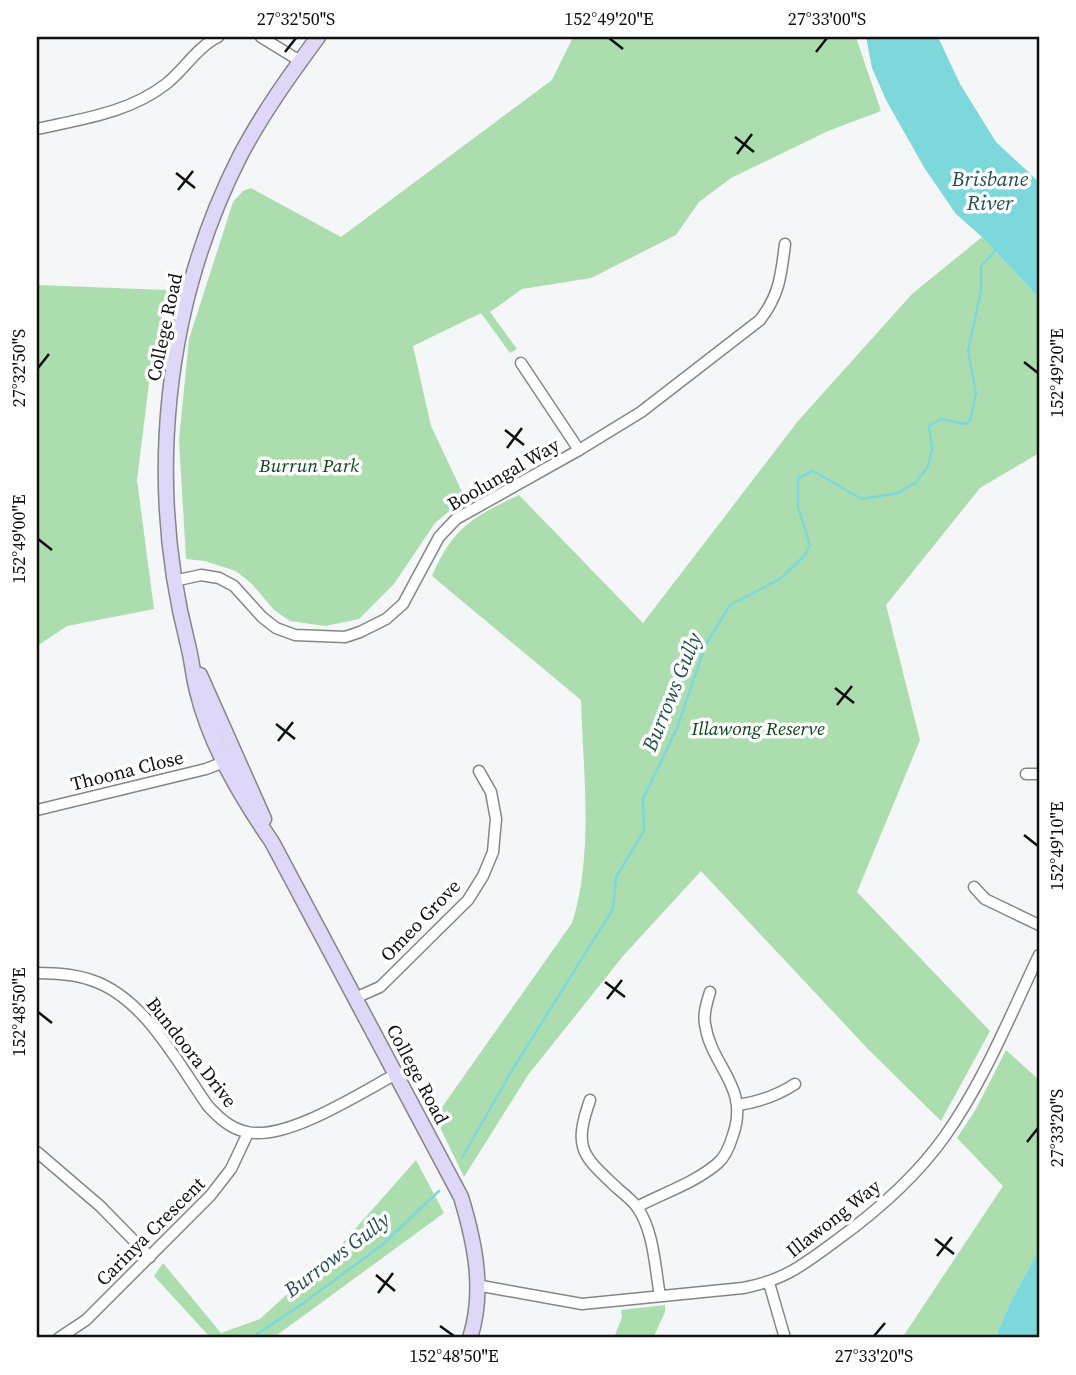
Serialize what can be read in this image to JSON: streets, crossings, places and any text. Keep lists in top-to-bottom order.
{
  "streets": {
    "main road": ["College Road"],
    "street": [
      "Boolungal Way",
      "Thoona Close",
      "Omeo Grove",
      "Bundoora Drive",
      "Illawong Way",
      "Carinya Crescent"
    ]
  },
  "crossings": [
    ["College Road", "Boolungal Way"],
    ["College Road", "Thoona Close"],
    ["College Road", "Omeo Grove"],
    ["College Road", "Illawong Way"],
    ["Bundoora Drive", "Carinya Crescent"]
  ],
  "water": ["Brisbane River", "Burrows Gully"],
  "parks": ["Burrun Park", "Illawong Reserve"],
  "coordinates": [
    "27°32'50\"S",
    "152°49'20\"E",
    "27°33'00\"S",
    "152°49'00\"E",
    "152°49'10\"E",
    "152°48'50\"E",
    "27°33'20\"S"
  ]
}
